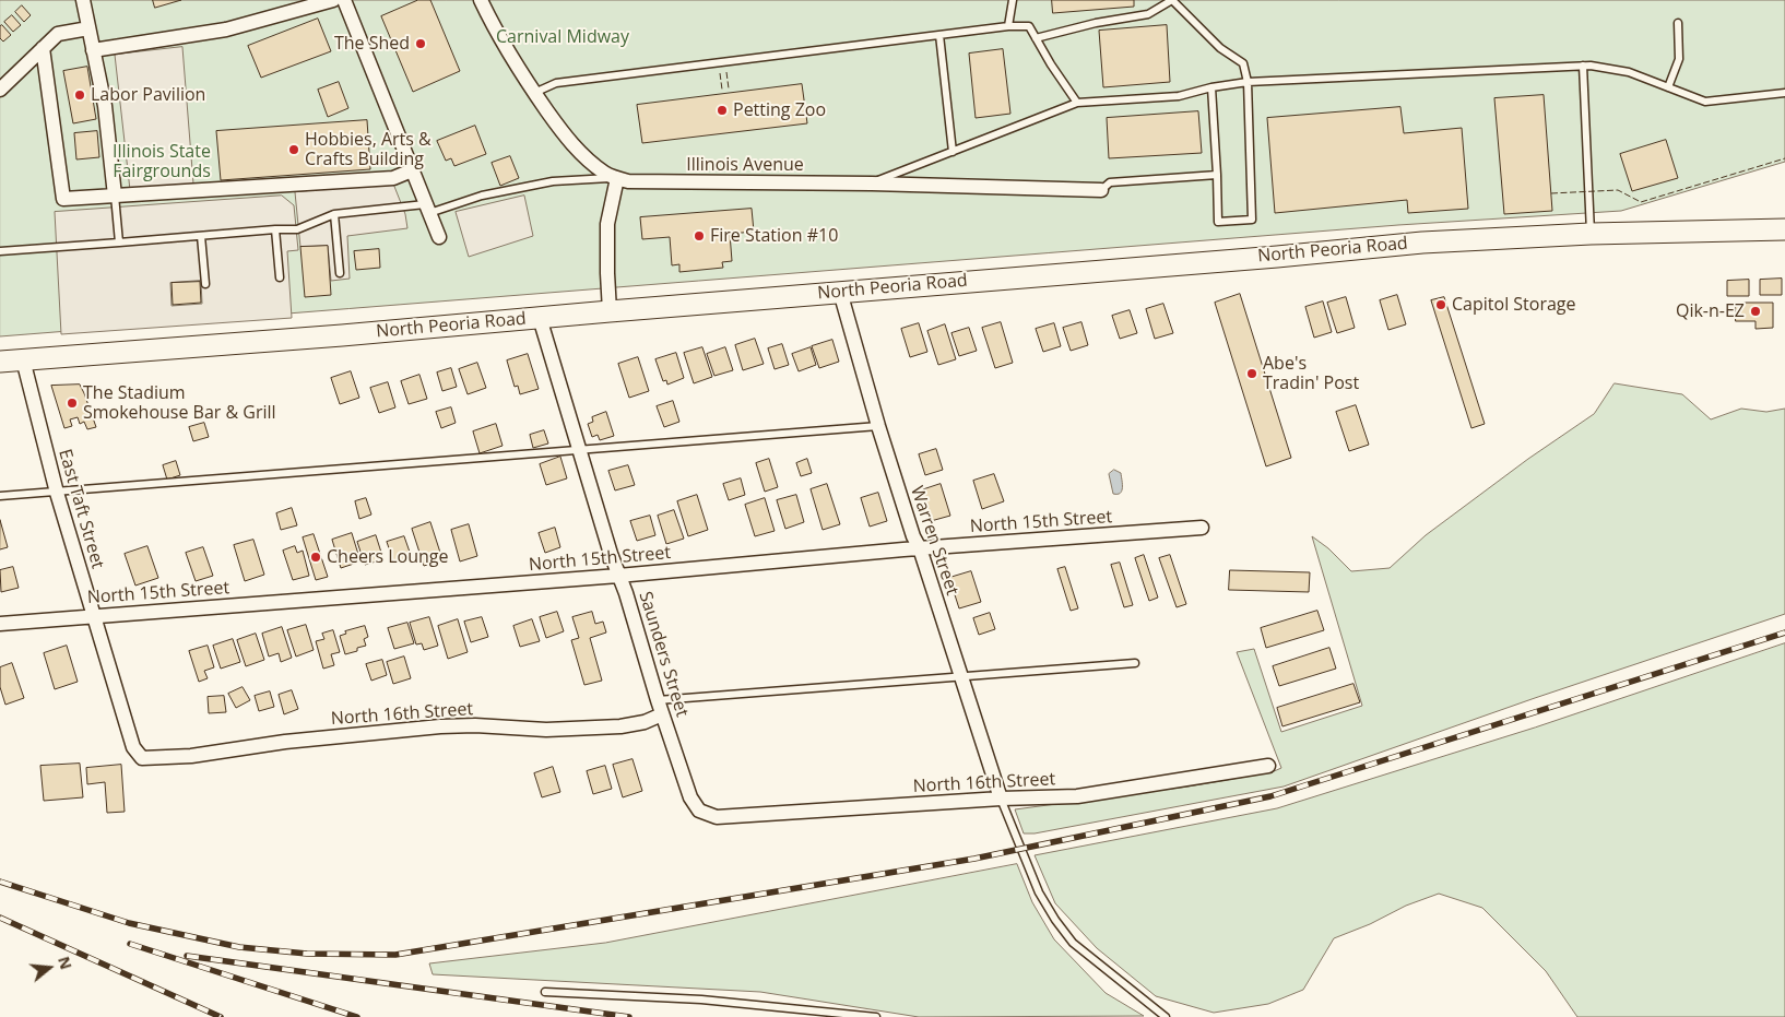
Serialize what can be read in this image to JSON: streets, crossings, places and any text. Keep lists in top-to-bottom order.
{
  "streets": {
    "main road": ["North Peoria Road"],
    "street": [
      "Illinois Avenue",
      "East Taft Street",
      "North 15th Street",
      "Warren Street",
      "Saunders Street",
      "North 16th Street"
    ]
  },
  "crossings": [
    ["North Peoria Road", "East Taft Street"],
    ["North Peoria Road", "Warren Street"],
    ["North Peoria Road", "Saunders Street"],
    ["East Taft Street", "North 15th Street"],
    ["East Taft Street", "North 16th Street"],
    ["North 15th Street", "Warren Street"],
    ["North 15th Street", "Saunders Street"],
    ["Warren Street", "North 16th Street"],
    ["Saunders Street", "North 16th Street"]
  ],
  "parks": ["Carnival Midway", "Illinois State Fairgrounds"],
  "places": [
    "The Shed",
    "Labor Pavilion",
    "Petting Zoo",
    "Hobbies, Arts & Crafts Building",
    "Fire Station #10",
    "Capitol Storage",
    "Qik-n-EZ",
    "Abe's Tradin' Post",
    "The Stadium Smokehouse Bar & Grill",
    "Cheers Lounge"
  ],
  "north": "right"
}
